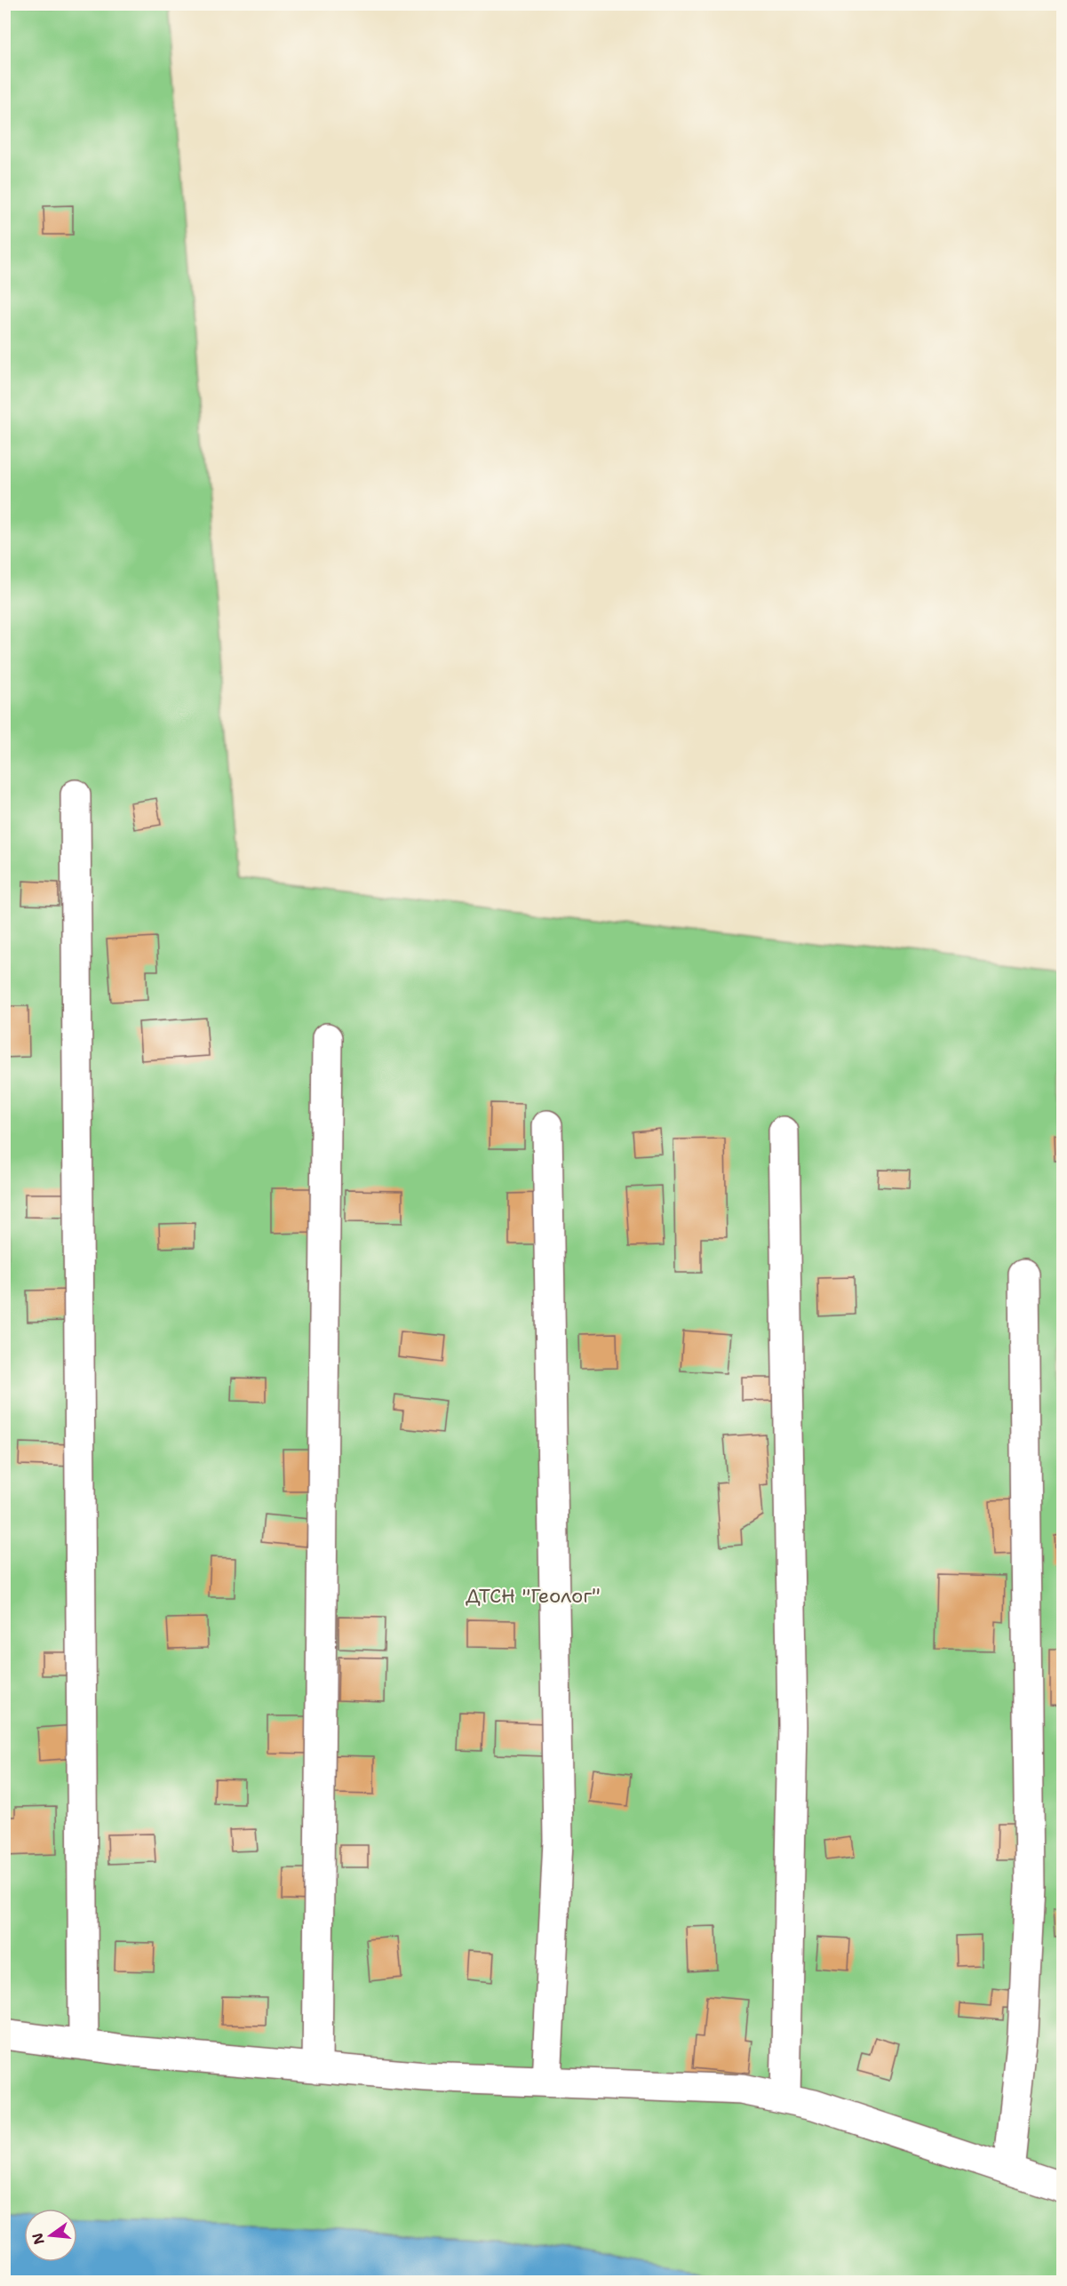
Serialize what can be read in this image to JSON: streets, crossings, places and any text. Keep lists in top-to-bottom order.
{
  "parks": ["ДТСН \"Геолог\""],
  "north": "left"
}
